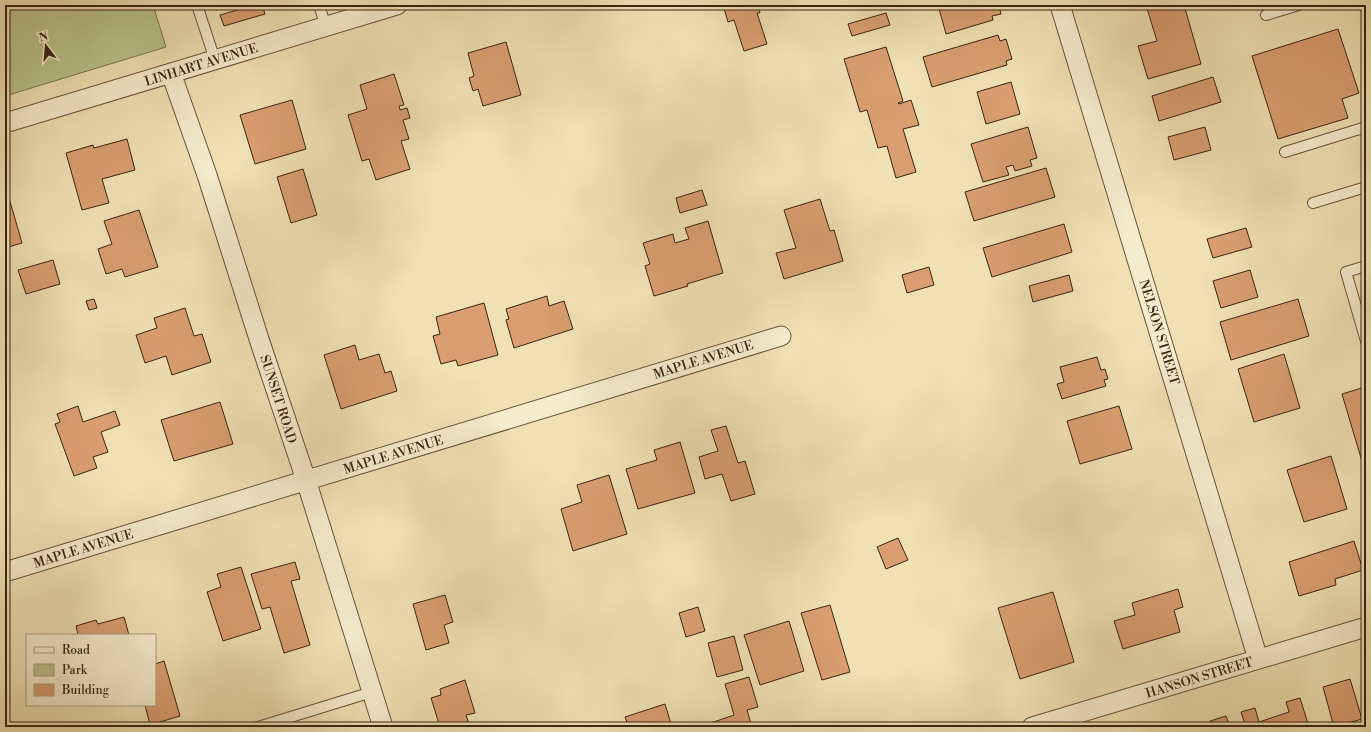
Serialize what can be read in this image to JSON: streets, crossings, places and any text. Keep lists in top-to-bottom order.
{
  "streets": {
    "street": [
      "LINHART AVENUE",
      "NELSON STREET",
      "MAPLE AVENUE",
      "SUNSET ROAD",
      "HANSON STREET"
    ]
  },
  "crossings": [
    ["LINHART AVENUE", "SUNSET ROAD"],
    ["NELSON STREET", "HANSON STREET"],
    ["MAPLE AVENUE", "SUNSET ROAD"]
  ],
  "legend": ["Road", "Park", "Building"],
  "north": "top"
}
